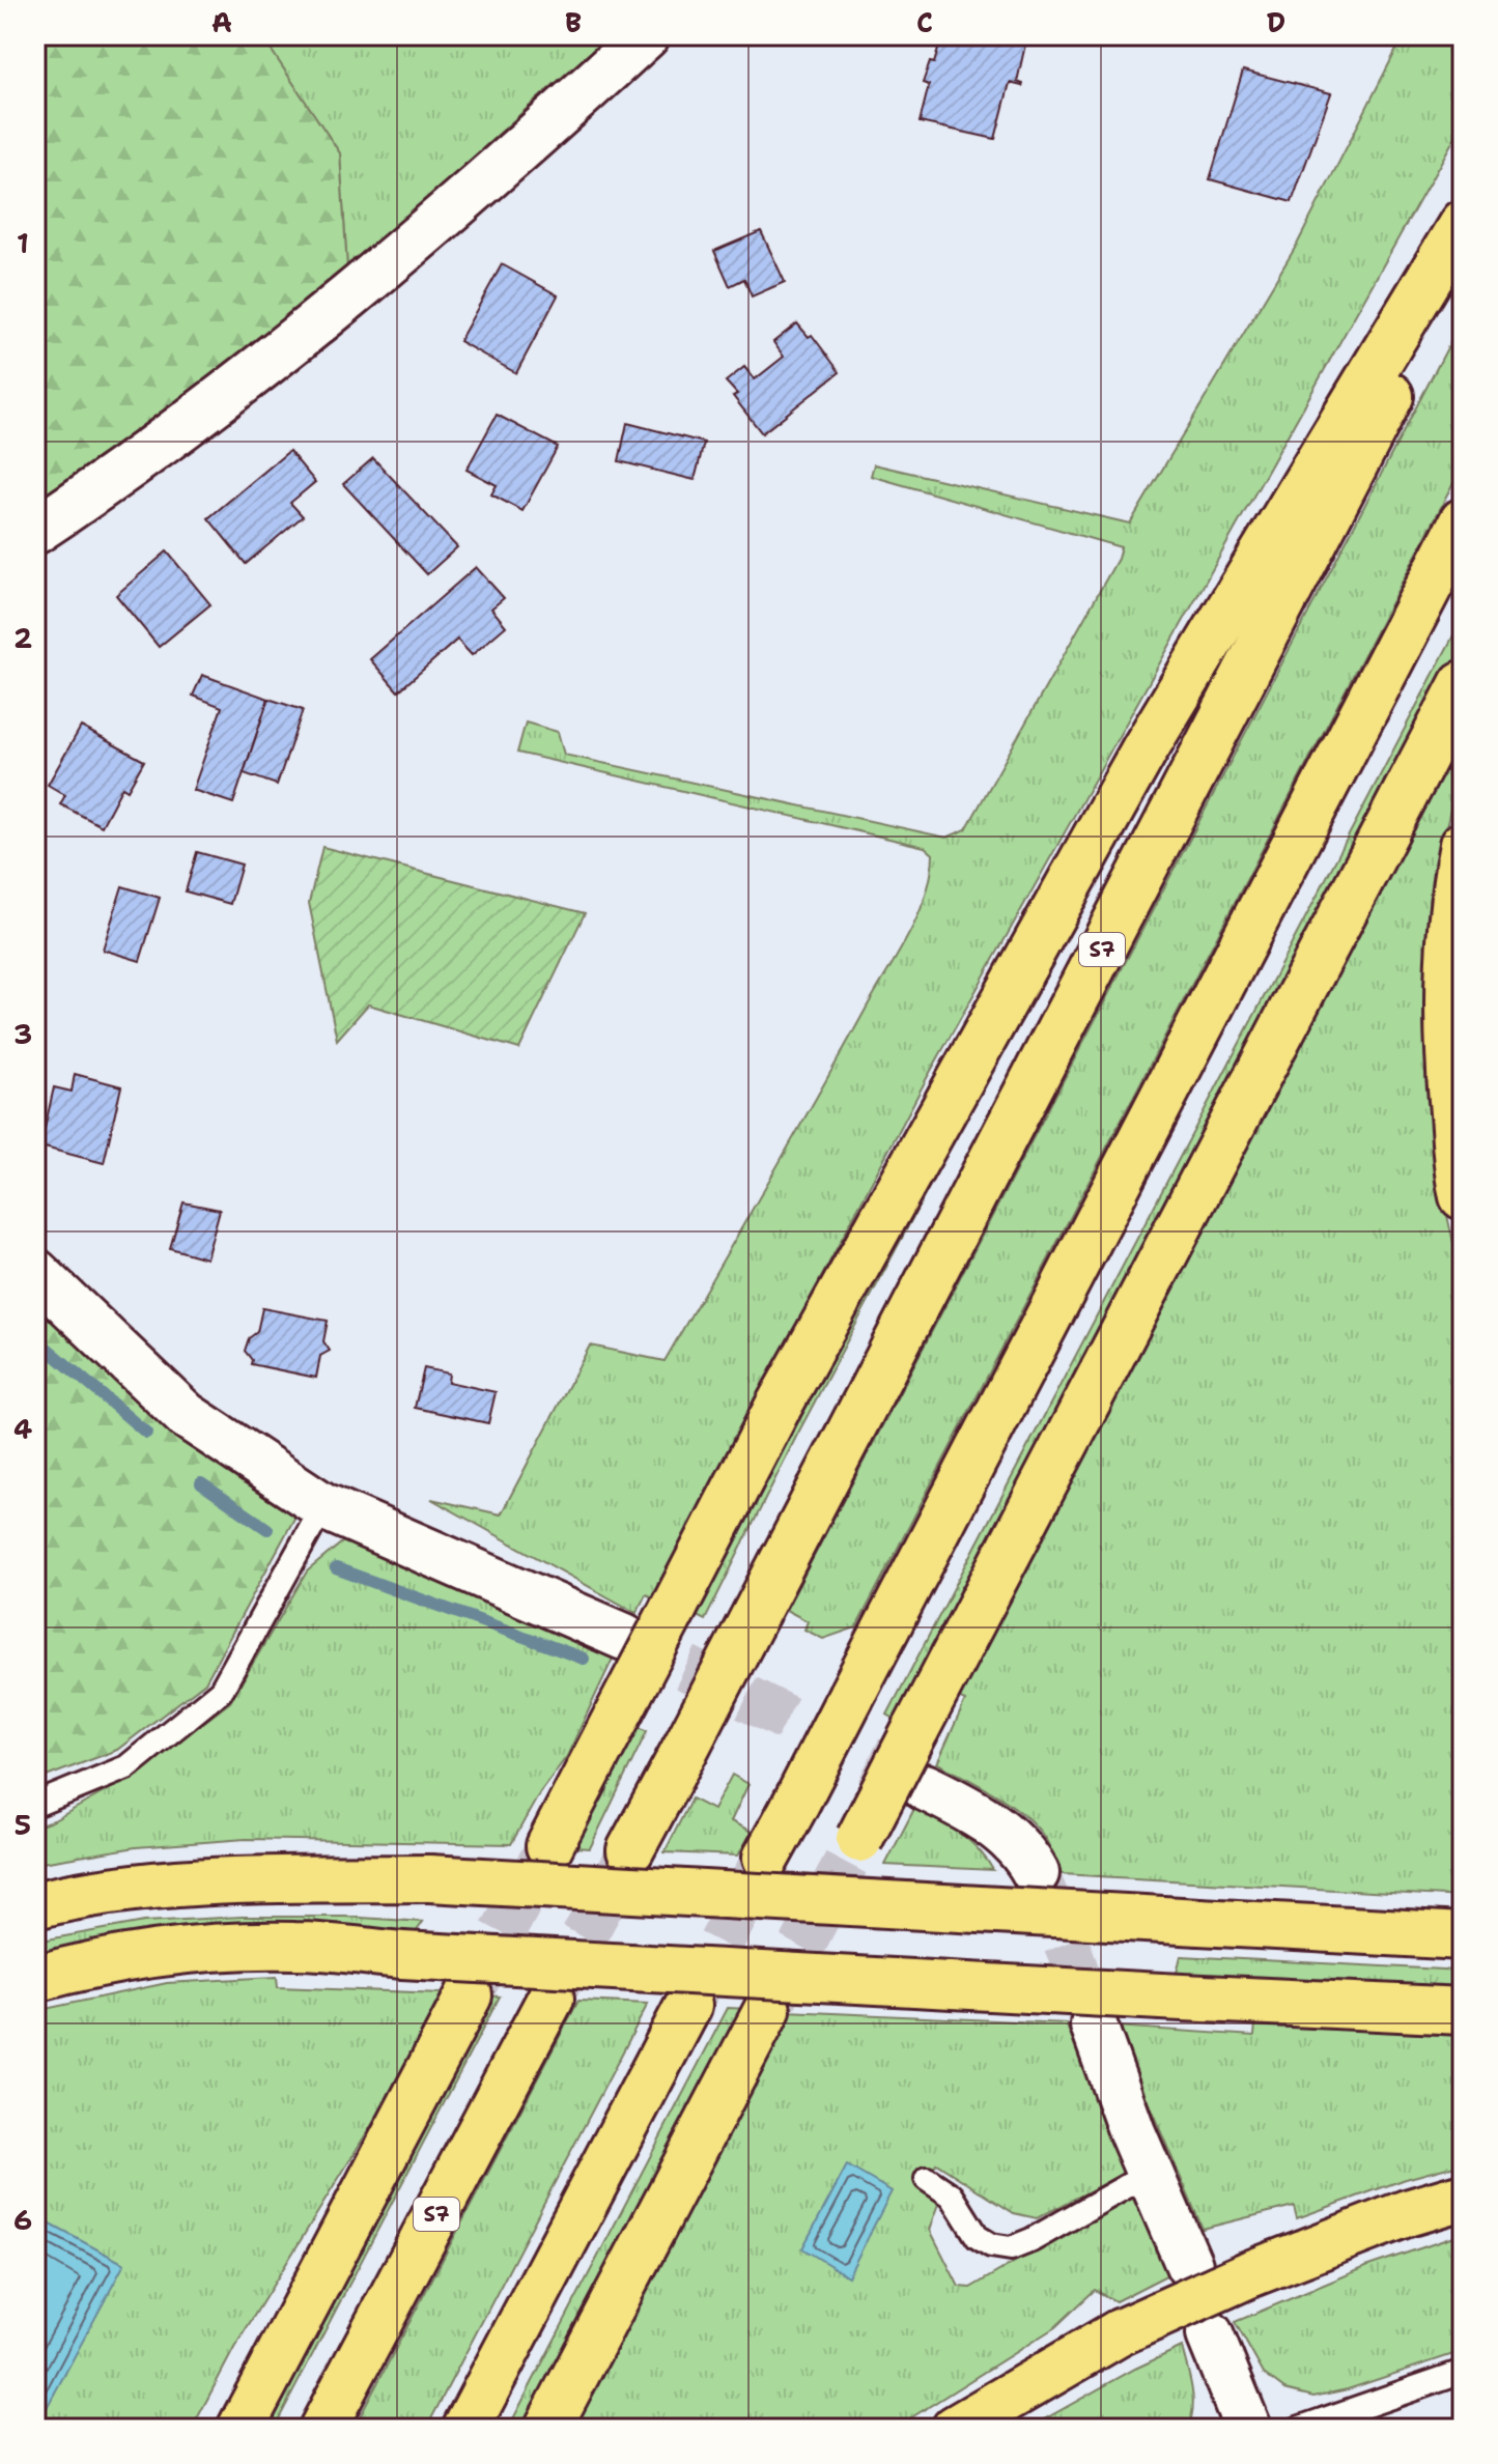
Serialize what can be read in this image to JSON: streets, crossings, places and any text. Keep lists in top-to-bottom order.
{
  "streets": {
    "highway": ["S7"]
  },
  "grid": {
    "columns": [
      "A",
      "B",
      "C",
      "D"
    ],
    "rows": [
      "1",
      "2",
      "3",
      "4",
      "5",
      "6"
    ]
  }
}
